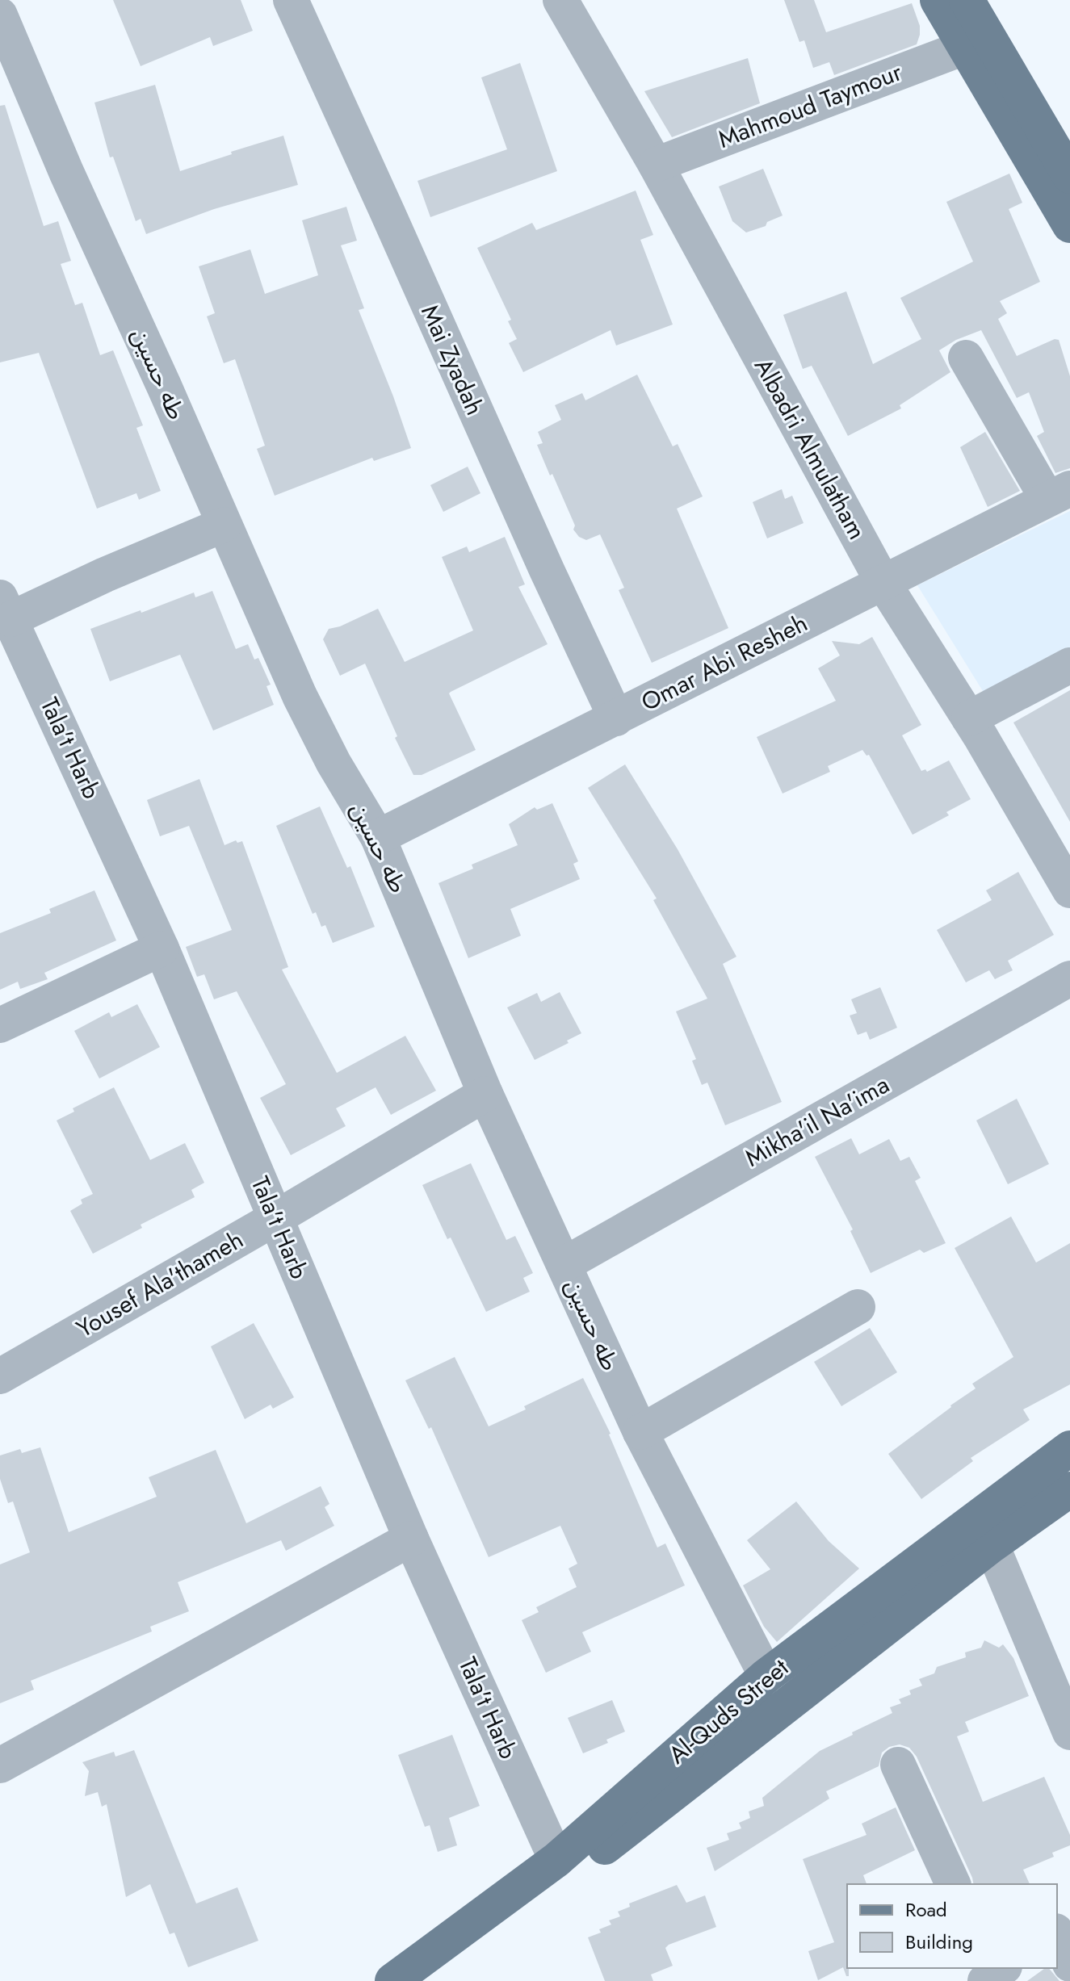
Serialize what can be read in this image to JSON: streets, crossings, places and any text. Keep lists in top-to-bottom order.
{
  "streets": {
    "main road": ["Al-Quds Street"],
    "street": [
      "Mahmoud Taymour",
      "Mai Zyadah",
      "طه حسين",
      "Albadri Almulatham",
      "Omar Abi Resheh",
      "Tala't Harb",
      "Mikha'il Na'ima",
      "Yousef Ala'thameh"
    ]
  },
  "crossings": [
    ["Mahmoud Taymour", "Albadri Almulatham"],
    ["Mai Zyadah", "Omar Abi Resheh"],
    ["طه حسين", "Omar Abi Resheh"],
    ["طه حسين", "Mikha'il Na'ima"],
    ["طه حسين", "Yousef Ala'thameh"],
    ["طه حسين", "Al-Quds Street"],
    ["Albadri Almulatham", "Omar Abi Resheh"],
    ["Tala't Harb", "Yousef Ala'thameh"],
    ["Tala't Harb", "Al-Quds Street"]
  ],
  "legend": ["Road", "Building"]
}
